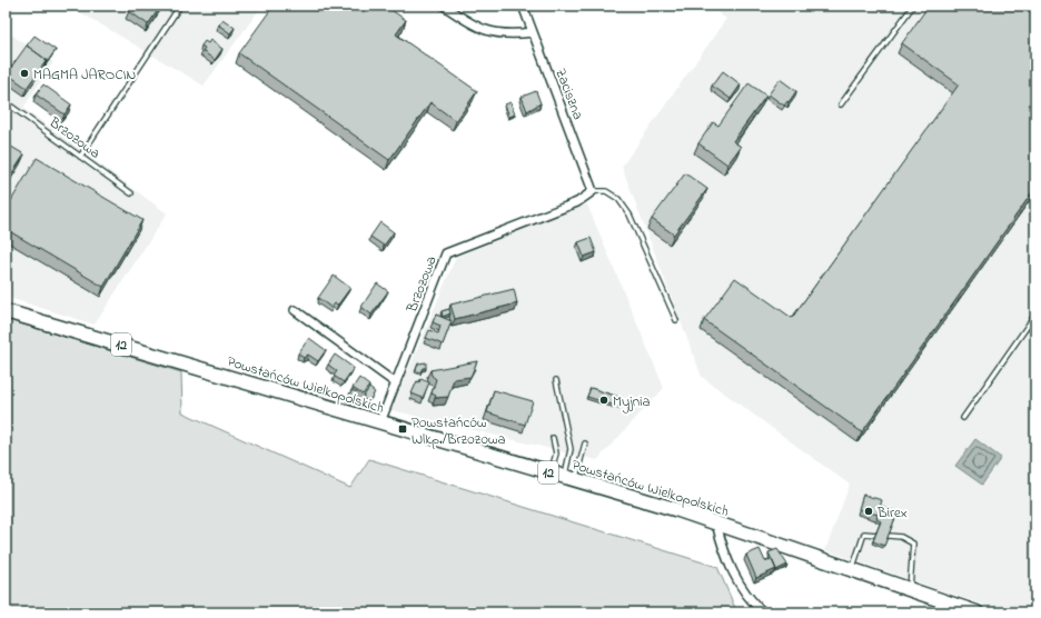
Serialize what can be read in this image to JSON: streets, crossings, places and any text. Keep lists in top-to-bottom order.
{
  "streets": {
    "main road": ["12", "Powstańców Wielkopolskich"],
    "street": ["Zaciszna", "Brzozowa"]
  },
  "crossings": [
    ["Zaciszna", "Brzozowa"],
    ["Brzozowa", "Powstańców Wielkopolskich"]
  ],
  "places": {
    "other": ["MAGMA JAROCIN", "Myjnia", "Birex"],
    "transit": ["Powstańców Wlkp./Brzozowa"]
  }
}
